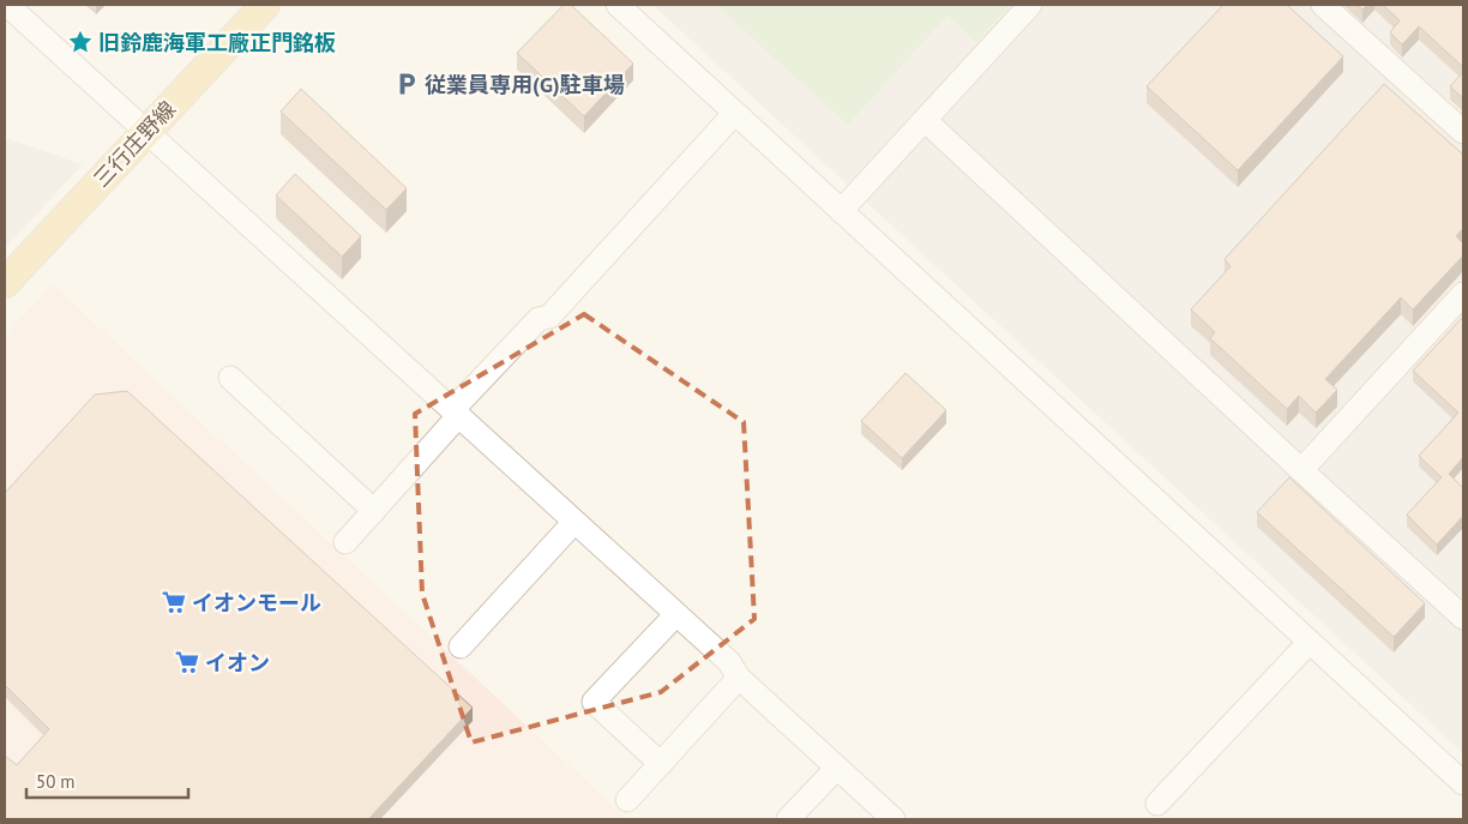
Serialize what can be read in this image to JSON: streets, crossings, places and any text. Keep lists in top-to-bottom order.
{
  "streets": {
    "main road": ["三行庄野線"]
  },
  "places": {
    "place": ["旧鈴鹿海軍工廠正門銘板"],
    "parking": ["従業員専用(G)駐車場"],
    "supermarket": ["イオンモール", "イオン"]
  },
  "scale_bar": "50 m"
}
